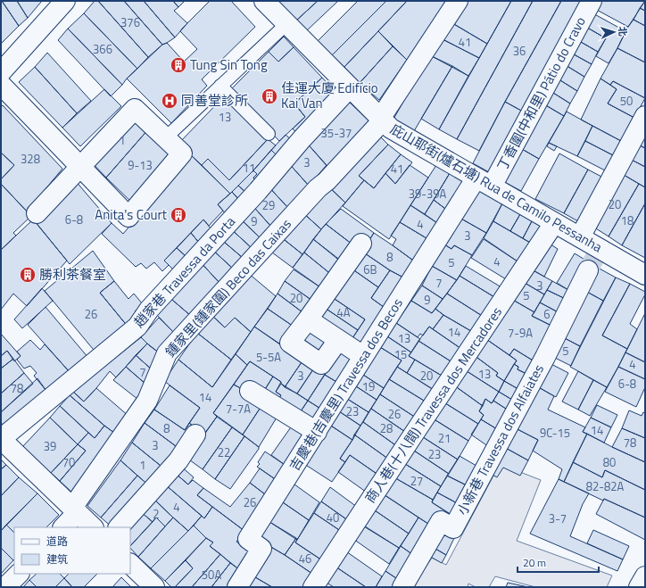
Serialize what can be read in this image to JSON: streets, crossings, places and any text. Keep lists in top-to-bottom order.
{
  "streets": {
    "street": [
      "丁香圍(中和里) Pátio do Cravo",
      "庇山耶街(爐石塘) Rua de Camilo Pessanha",
      "趙家巷 Travessa da Porta",
      "鍾家里(鍾家圍) Beco das Caixas",
      "吉慶巷(吉慶里) Travessa dos Becos",
      "商人巷(十八間) Travessa dos Mercadores",
      "小新巷 Travessa dos Alfaiates"
    ]
  },
  "crossings": [
    ["丁香圍(中和里) Pátio do Cravo", "庇山耶街(爐石塘) Rua de Camilo Pessanha"],
    ["丁香圍(中和里) Pátio do Cravo", "吉慶巷(吉慶里) Travessa dos Becos"],
    ["庇山耶街(爐石塘) Rua de Camilo Pessanha", "趙家巷 Travessa da Porta"],
    ["庇山耶街(爐石塘) Rua de Camilo Pessanha", "鍾家里(鍾家圍) Beco das Caixas"],
    ["庇山耶街(爐石塘) Rua de Camilo Pessanha", "吉慶巷(吉慶里) Travessa dos Becos"],
    ["庇山耶街(爐石塘) Rua de Camilo Pessanha", "商人巷(十八間) Travessa dos Mercadores"]
  ],
  "places": {
    "building": [
      "Tung Sin Tong",
      "佳運大廈 Edifício Kai Van",
      "Anita's Court",
      "勝利茶餐室"
    ],
    "hospital": ["同善堂診所"]
  },
  "house_numbers": [
    "376",
    "41",
    "366",
    "36",
    "50",
    "13",
    "35-37",
    "1",
    "328",
    "3",
    "9-13",
    "11",
    "41",
    "39-39A",
    "20",
    "29",
    "6-8",
    "18",
    "9",
    "4",
    "3",
    "8",
    "4",
    "5",
    "6B",
    "7",
    "3",
    "5",
    "20",
    "9",
    "4A",
    "26",
    "6",
    "14",
    "7-9A",
    "13",
    "5",
    "15",
    "5-5A",
    "4",
    "7",
    "13",
    "3",
    "20",
    "6-8",
    "19",
    "78",
    "14",
    "7-7A",
    "23",
    "26",
    "8",
    "28",
    "14",
    "9C-15",
    "21",
    "78",
    "3",
    "39",
    "22",
    "23",
    "70",
    "80",
    "1",
    "27",
    "82-82A",
    "26",
    "4",
    "2",
    "40",
    "3-7",
    "46",
    "50A"
  ],
  "legend": ["道路", "建筑"],
  "scale_bar": "20 m",
  "north": "right"
}
